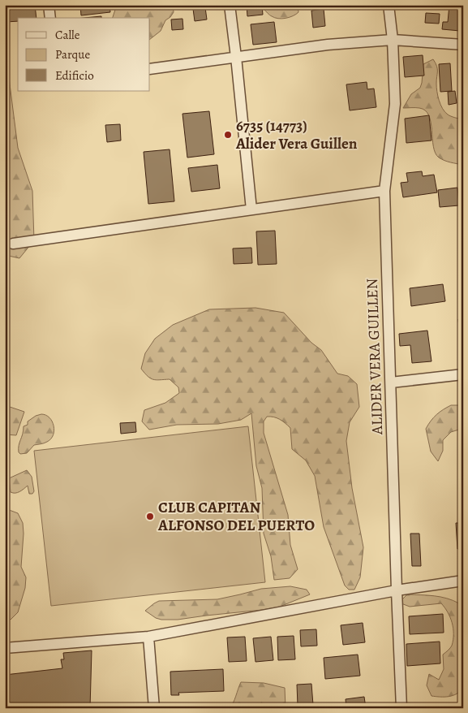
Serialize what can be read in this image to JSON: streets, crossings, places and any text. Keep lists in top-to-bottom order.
{
  "streets": {
    "street": ["ALIDER VERA GUILLEN"]
  },
  "places": ["6735 (14773) Alider Vera Guillen", "CLUB CAPITAN ALFONSO DEL PUERTO"],
  "legend": ["Calle", "Parque", "Edificio"]
}
